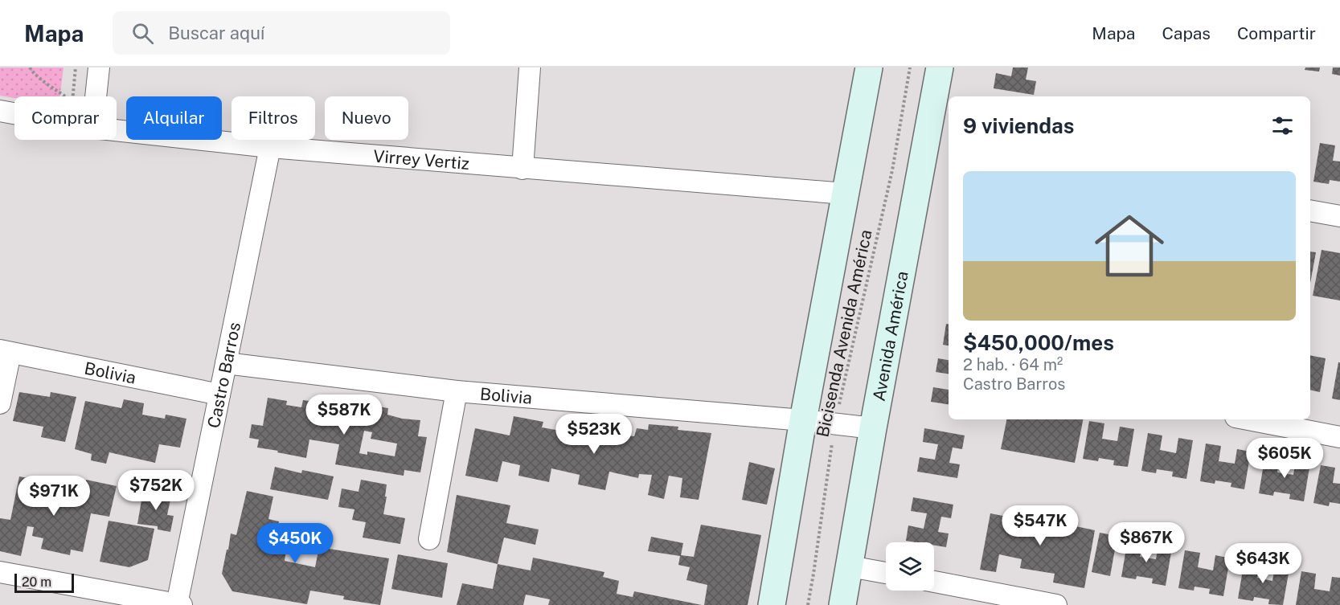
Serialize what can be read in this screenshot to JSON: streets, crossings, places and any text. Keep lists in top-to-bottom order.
{
  "streets": {
    "main road": ["Avenida América"],
    "street": ["Virrey Vertiz", "Bolivia", "Castro Barros"],
    "path": ["Bicisenda Avenida América"]
  },
  "crossings": [
    ["Virrey Vertiz", "Castro Barros"],
    ["Bicisenda Avenida América", "Bolivia"],
    ["Avenida América", "Bolivia"],
    ["Bolivia", "Castro Barros"]
  ],
  "scale_bar": "20 m",
  "page": {
    "header": "Mapa",
    "search": "Buscar aquí",
    "nav": ["Mapa", "Capas", "Compartir"],
    "chip": [
      "Comprar",
      "Alquilar",
      "Filtros",
      "Nuevo"
    ],
    "heading": "9 viviendas",
    "list": [
      {
        "name": "$450,000/mes",
        "note": "2 hab. · 64 m² · Castro Barros"
      }
    ],
    "price": [
      "$587K",
      "$523K",
      "$605K",
      "$752K",
      "$971K",
      "$547K",
      "$867K",
      "$450K",
      "$643K"
    ],
    "scale": "20 m"
  }
}
